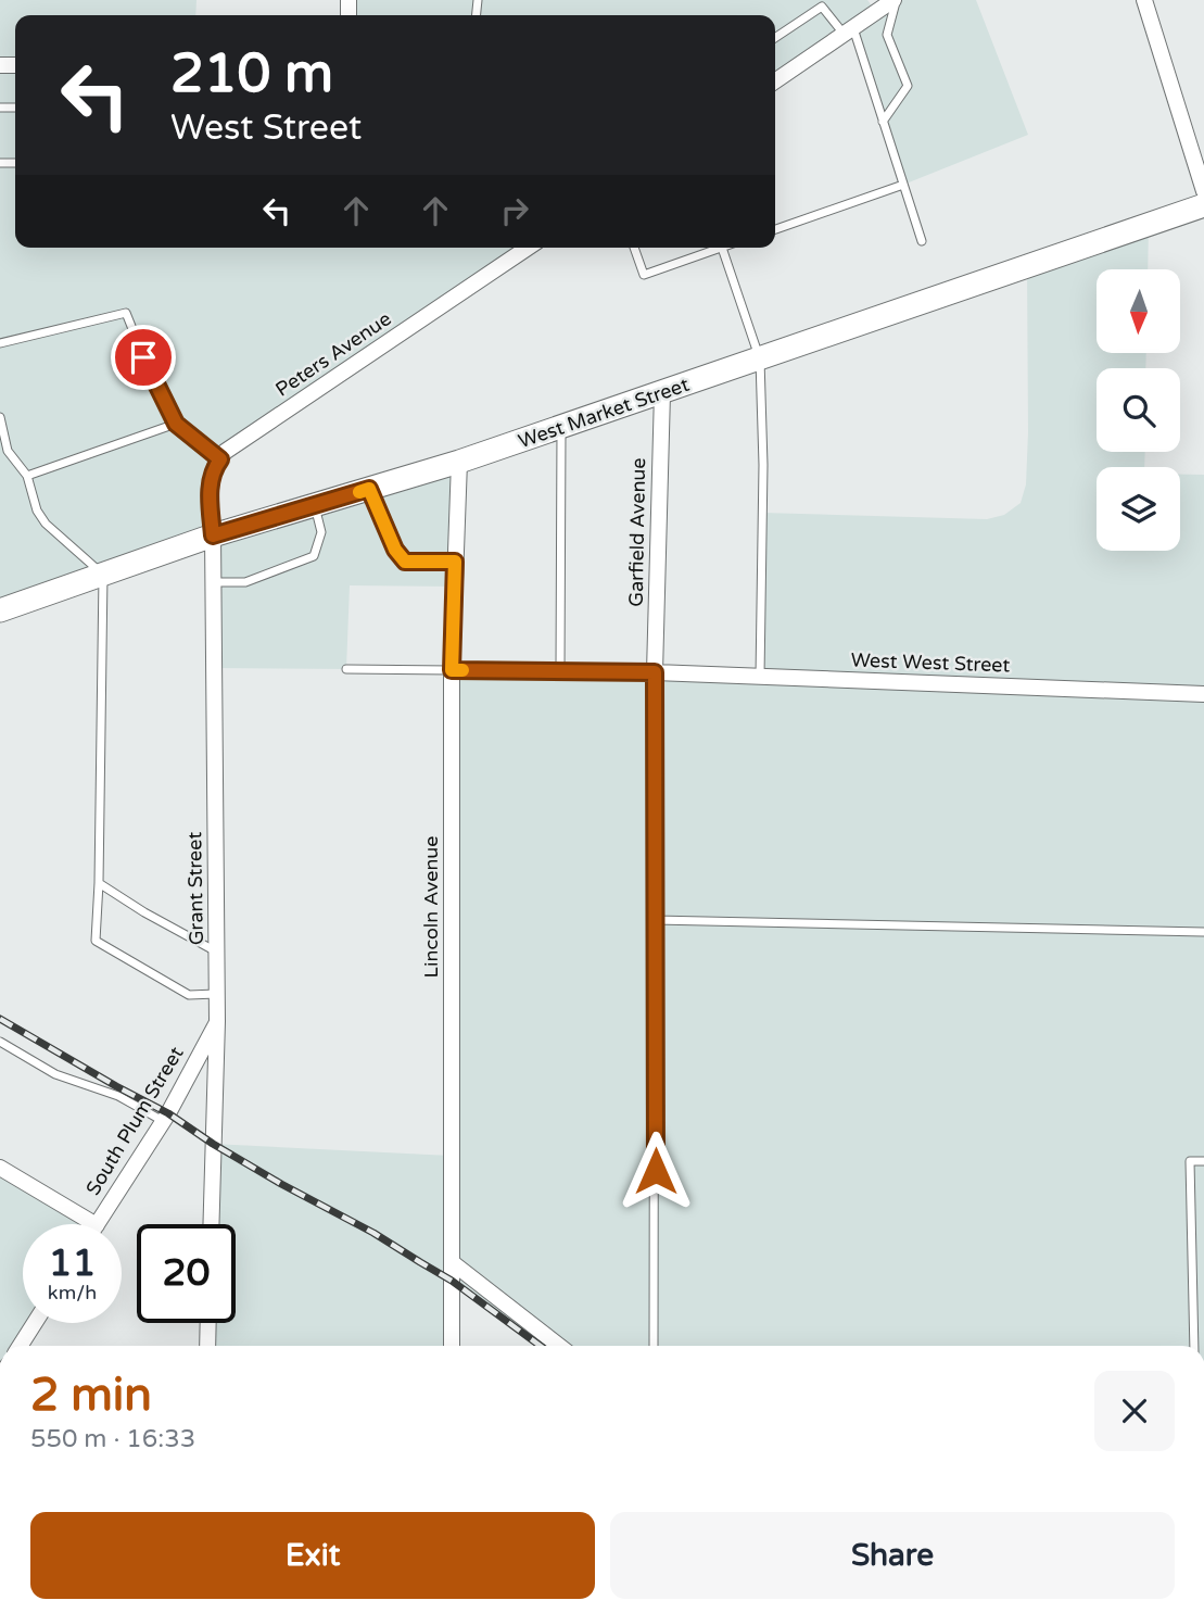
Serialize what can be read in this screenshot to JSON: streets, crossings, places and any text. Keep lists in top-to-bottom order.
{
  "streets": {
    "main road": ["West Market Street"],
    "street": [
      "Peters Avenue",
      "Garfield Avenue",
      "West West Street",
      "Grant Street",
      "Lincoln Avenue",
      "South Plum Street"
    ]
  },
  "crossings": [
    ["West Market Street", "Garfield Avenue"],
    ["West Market Street", "Grant Street"],
    ["West Market Street", "Lincoln Avenue"],
    ["Garfield Avenue", "West West Street"],
    ["Grant Street", "South Plum Street"]
  ],
  "north": "bottom",
  "page": {
    "turn": ["210 m", "West Street"],
    "speed": "11 km/h",
    "limit": "20",
    "heading": ["2 min", "550 m · 16:33"],
    "buttons": ["Exit", "Share"]
  }
}
